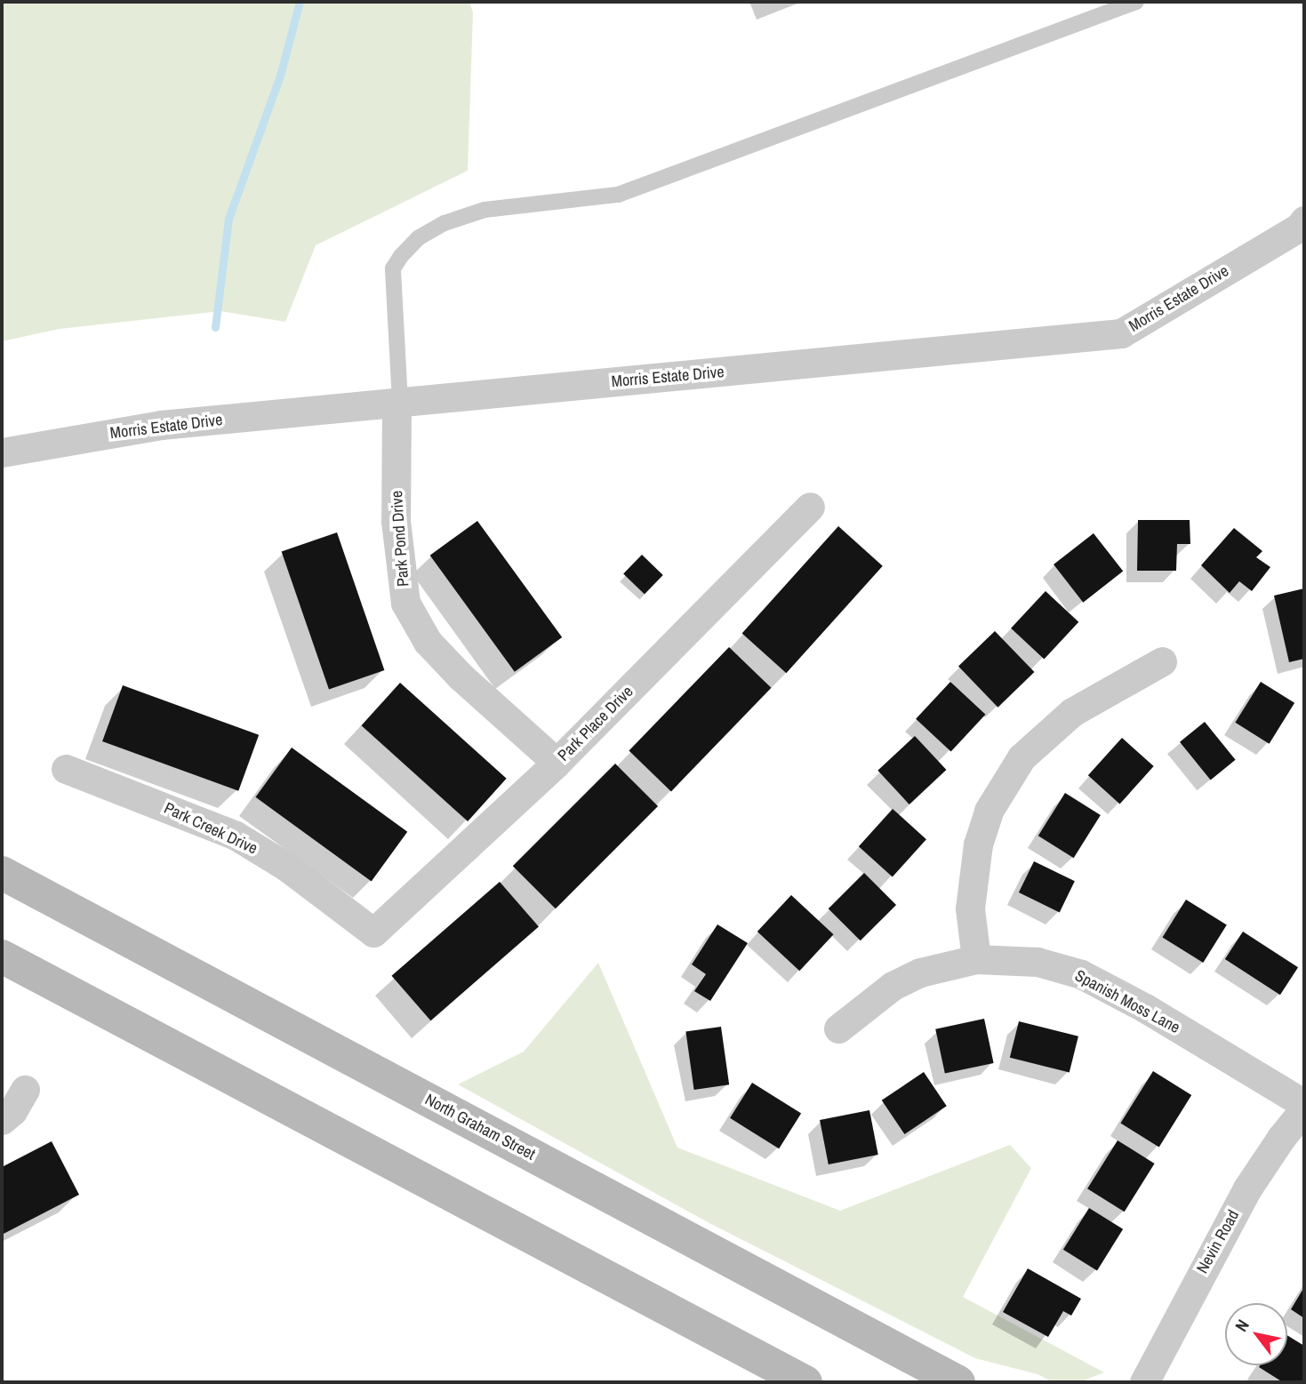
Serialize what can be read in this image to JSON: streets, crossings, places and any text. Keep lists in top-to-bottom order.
{
  "streets": {
    "main road": ["North Graham Street"],
    "street": [
      "Morris Estate Drive",
      "Park Pond Drive",
      "Park Place Drive",
      "Park Creek Drive",
      "Spanish Moss Lane",
      "Nevin Road"
    ]
  },
  "crossings": [
    ["Morris Estate Drive", "Park Pond Drive"],
    ["Park Pond Drive", "Park Place Drive"],
    ["Park Place Drive", "Park Creek Drive"]
  ],
  "north": "top left"
}
